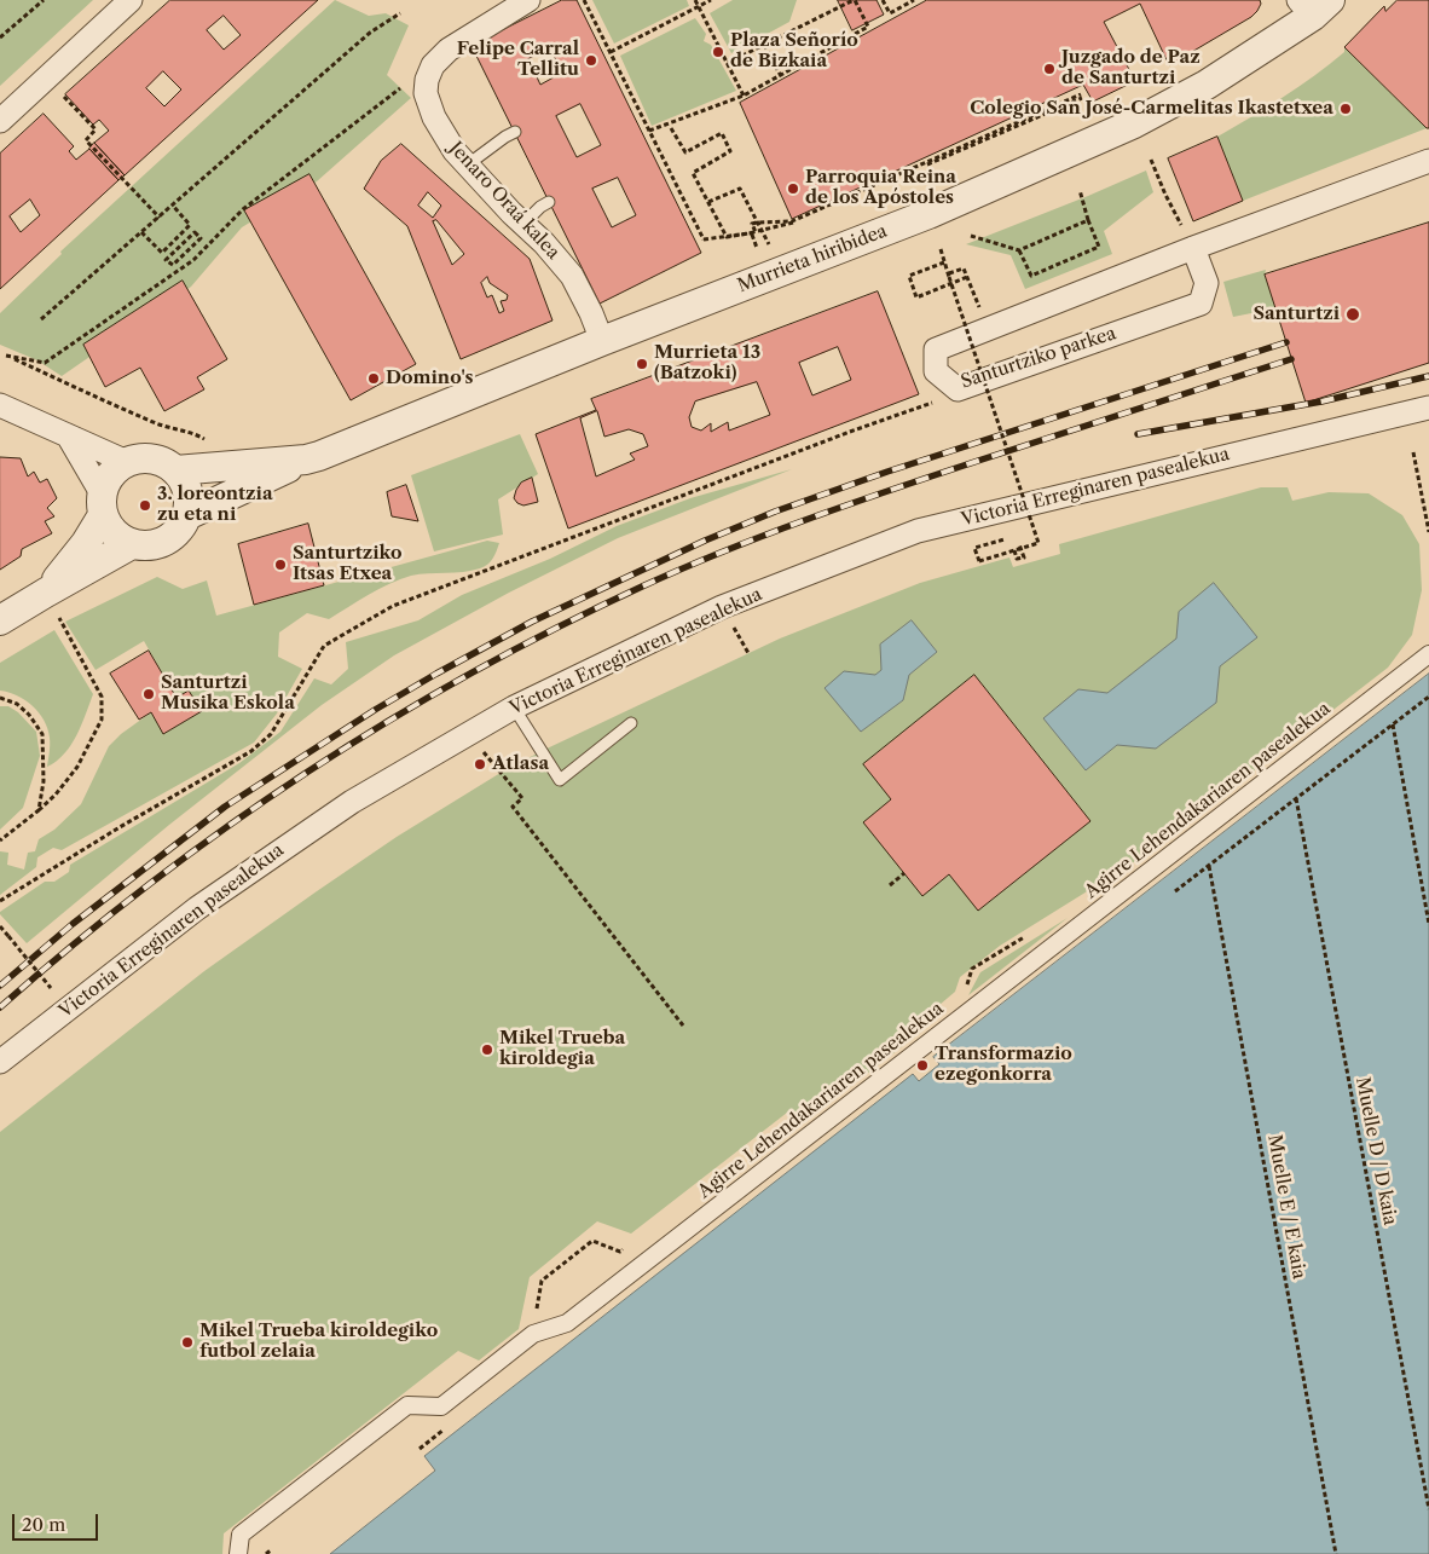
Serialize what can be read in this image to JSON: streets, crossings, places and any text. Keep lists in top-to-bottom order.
{
  "streets": {
    "street": [
      "Jenaro Oraá kalea",
      "Murrieta hiribidea",
      "Santurtziko parkea",
      "Victoria Erreginaren pasealekua",
      "Agirre Lehendakariaren pasealekua"
    ],
    "path": ["Muelle D / D kaia", "Muelle E / E kaia"]
  },
  "crossings": [
    ["Jenaro Oraá kalea", "Murrieta hiribidea"]
  ],
  "places": [
    "Plaza Señorío de Bizkaia",
    "Felipe Carral Tellitu",
    "Juzgado de Paz de Santurtzi",
    "Colegio San José-Carmelitas Ikastetxea",
    "Parroquia Reina de los Apóstoles",
    "Santurtzi",
    "Murrieta 13 (Batzoki)",
    "Domino's",
    "3. loreontzia zu eta ni",
    "Santurtziko Itsas Etxea",
    "Santurtzi Musika Eskola",
    "Atlasa",
    "Mikel Trueba kiroldegia",
    "Transformazio ezegonkorra",
    "Mikel Trueba kiroldegiko futbol zelaia"
  ],
  "scale_bar": "20 m"
}
